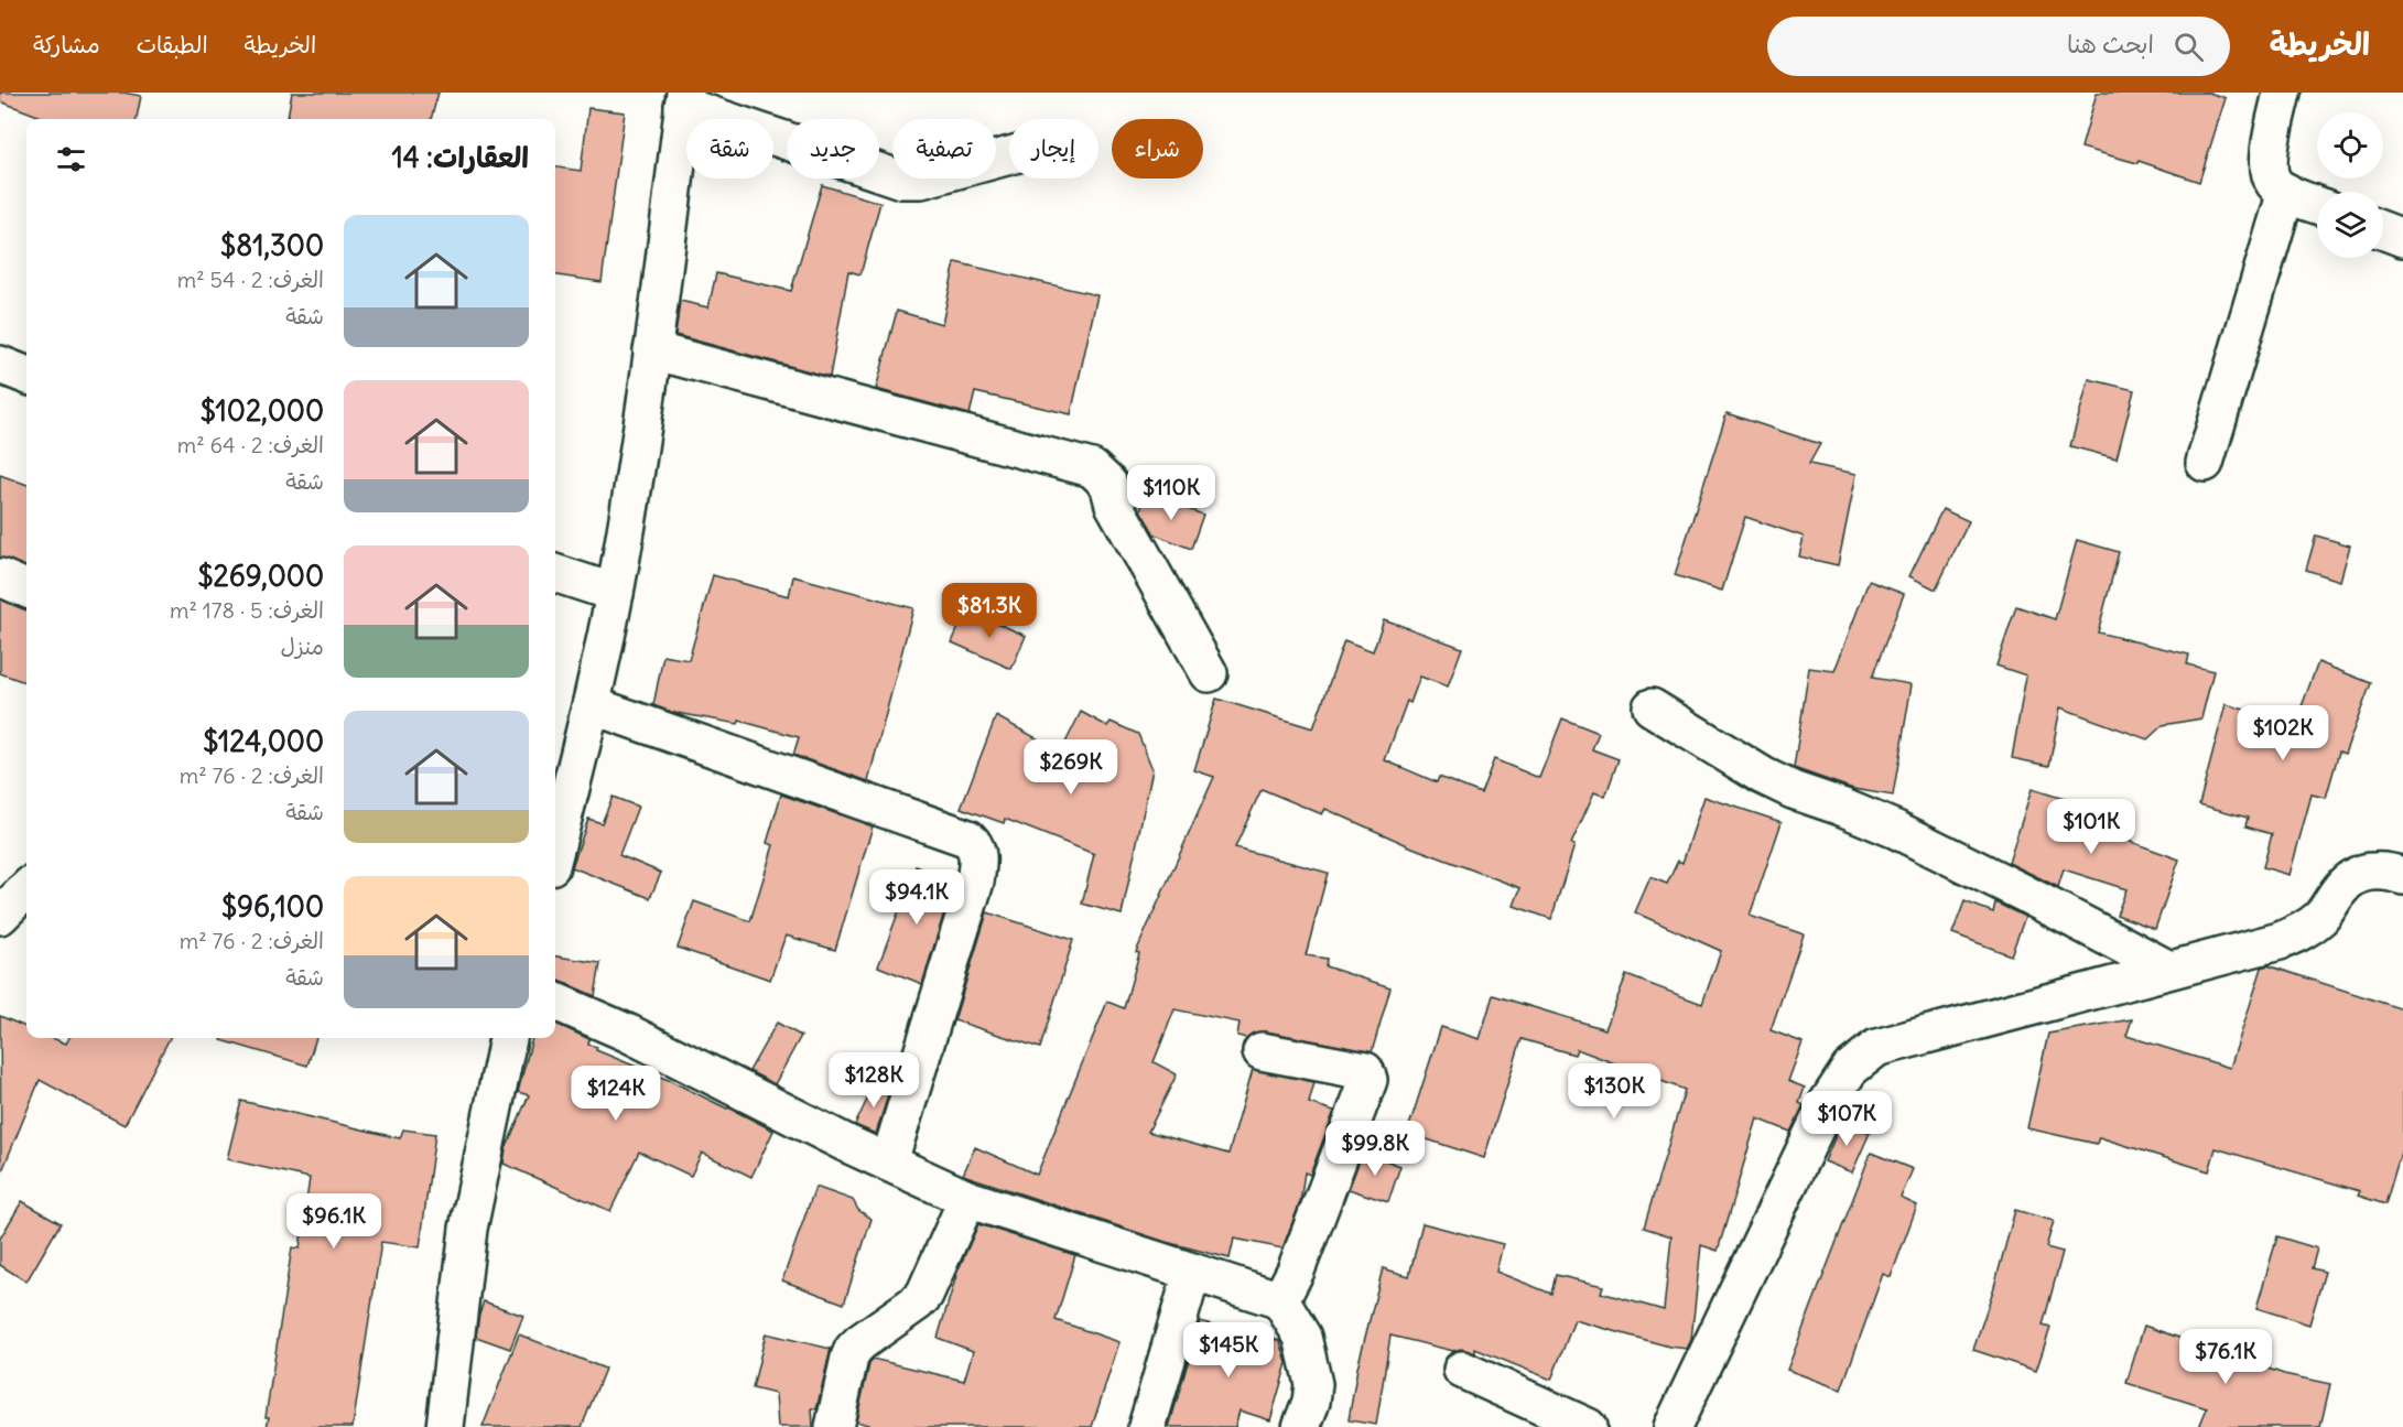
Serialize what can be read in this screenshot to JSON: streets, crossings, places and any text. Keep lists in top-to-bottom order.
{
  "page": {
    "header": "الخريطة",
    "search": "ابحث هنا",
    "nav": ["الخريطة", "الطبقات", "مشاركة"],
    "chip": [
      "شراء",
      "إيجار",
      "تصفية",
      "جديد",
      "شقة"
    ],
    "heading": "العقارات: 14",
    "list": [
      {
        "name": "$81,300",
        "note": "الغرف: 2 · 54 m² · شقة"
      },
      {
        "name": "$102,000",
        "note": "الغرف: 2 · 64 m² · شقة"
      },
      {
        "name": "$269,000",
        "note": "الغرف: 5 · 178 m² · منزل"
      },
      {
        "name": "$124,000",
        "note": "الغرف: 2 · 76 m² · شقة"
      },
      {
        "name": "$96,100",
        "note": "الغرف: 2 · 76 m² · شقة"
      }
    ],
    "price": [
      "$110K",
      "$81.3K",
      "$102K",
      "$269K",
      "$101K",
      "$94.1K",
      "$128K",
      "$130K",
      "$124K",
      "$107K",
      "$99.8K",
      "$96.1K",
      "$145K",
      "$76.1K"
    ]
  }
}
